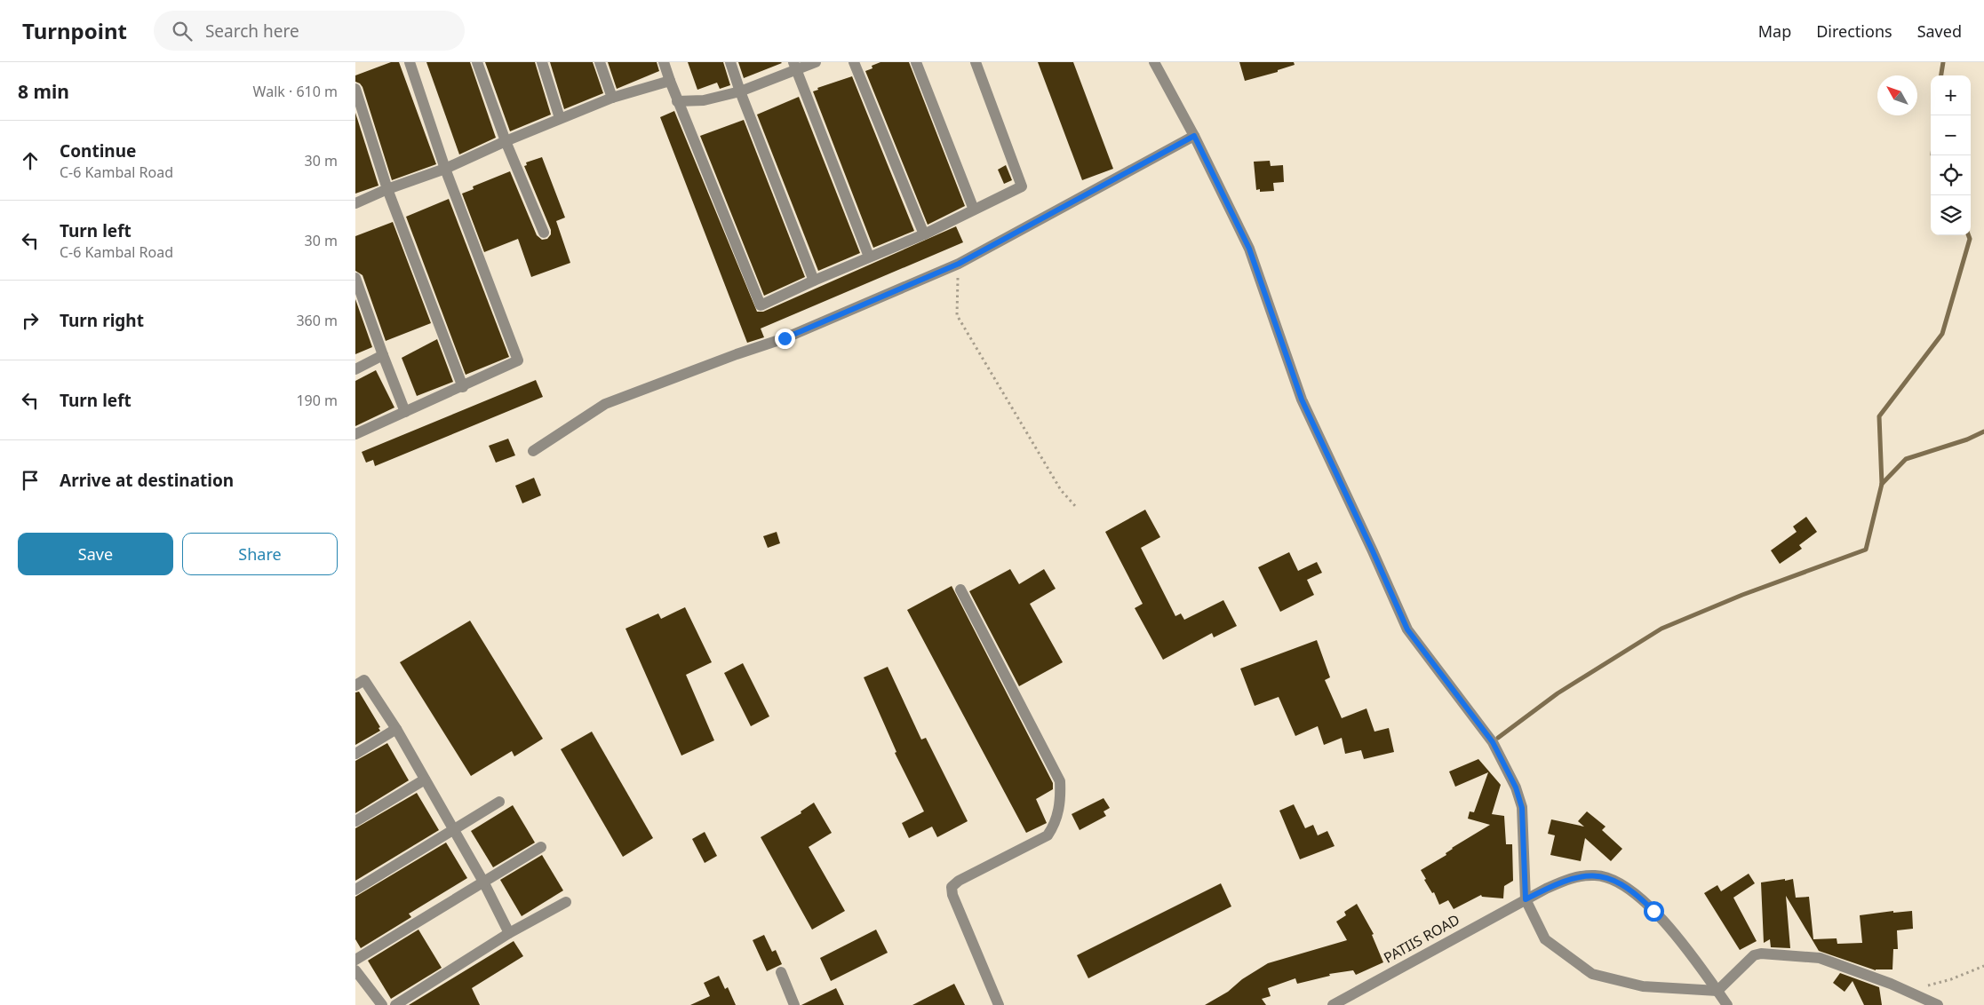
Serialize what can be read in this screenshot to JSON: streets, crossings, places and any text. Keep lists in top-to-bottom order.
{
  "streets": {
    "street": ["PATIIS ROAD"]
  },
  "north": "top left",
  "page": {
    "header": "Turnpoint",
    "search": "Search here",
    "nav": ["Map", "Directions", "Saved"],
    "heading": ["8 min", "Walk · 610 m"],
    "map_buttons": ["+", "−"],
    "list": [
      ["Continue", "C-6 Kambal Road", "30 m"],
      ["Turn left", "C-6 Kambal Road", "30 m"],
      ["Turn right", "360 m"],
      ["Turn left", "190 m"],
      "Arrive at destination"
    ],
    "buttons": ["Save", "Share"]
  }
}
